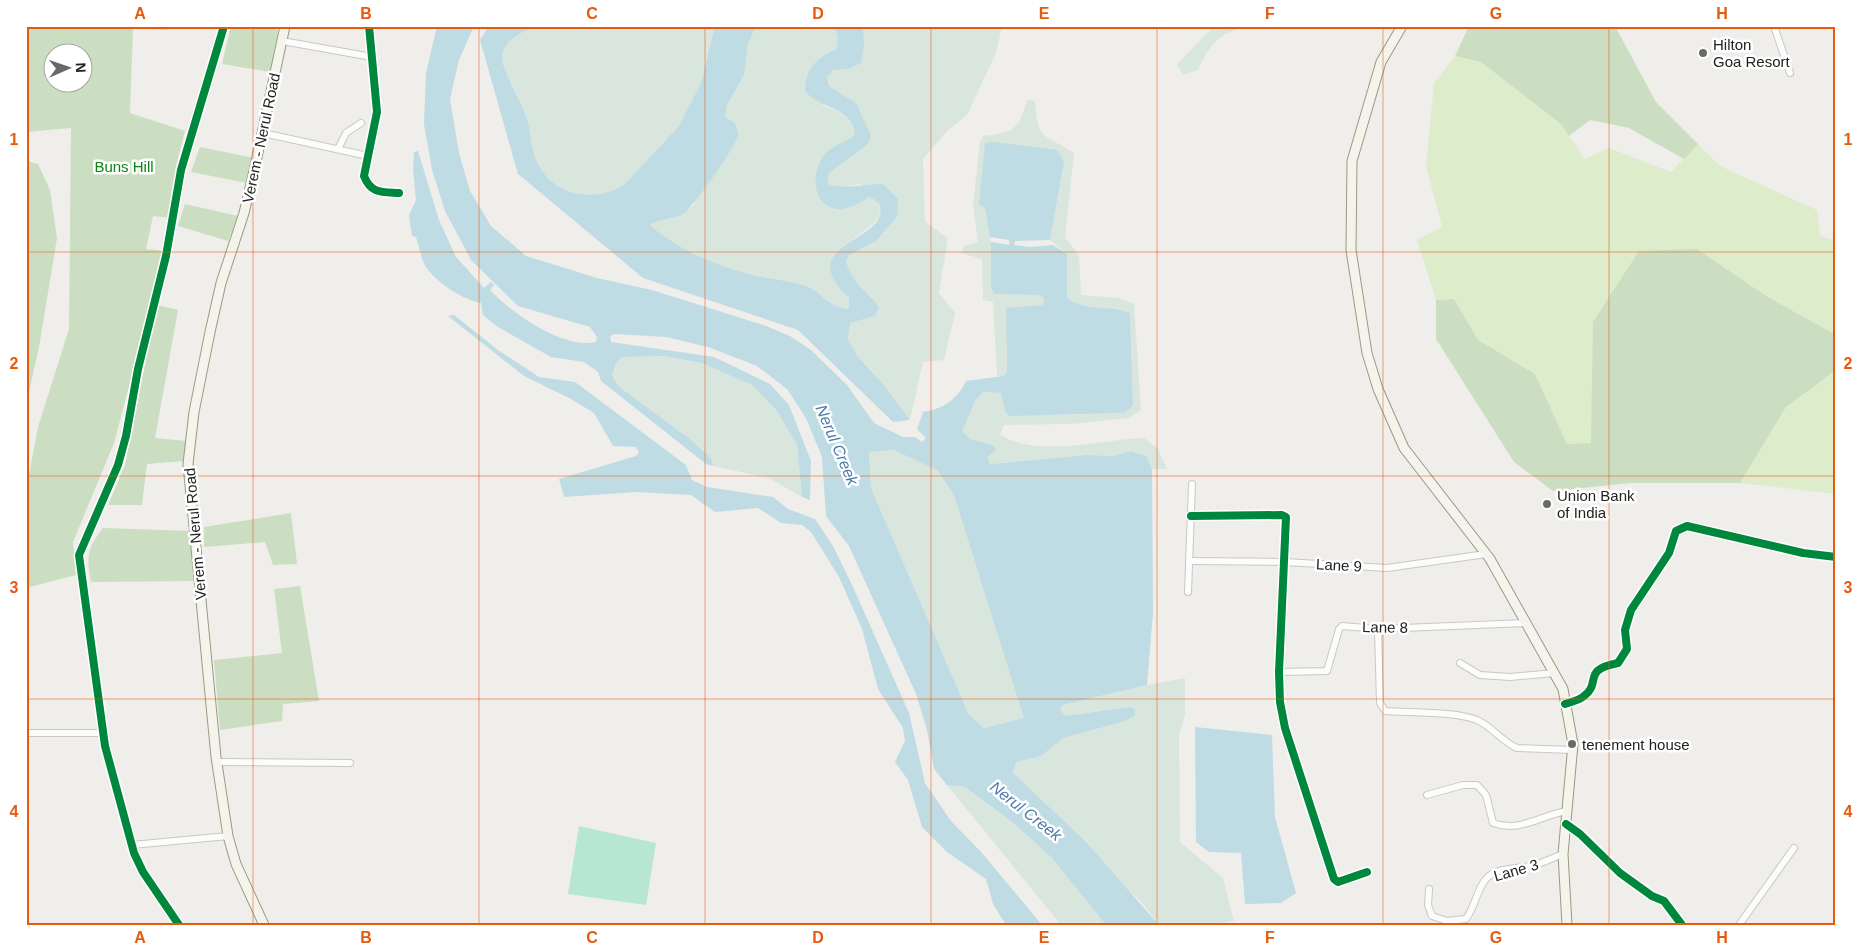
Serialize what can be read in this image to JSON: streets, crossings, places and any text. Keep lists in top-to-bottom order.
{
  "streets": {
    "main road": ["Verem - Nerul Road"],
    "street": ["Lane 9", "Lane 8", "Lane 3"]
  },
  "water": ["Nerul Creek"],
  "parks": ["Buns Hill"],
  "places": ["Hilton Goa Resort", "Union Bank of India", "tenement house"],
  "north": "right",
  "grid": {
    "columns": [
      "A",
      "B",
      "C",
      "D",
      "E",
      "F",
      "G",
      "H"
    ],
    "rows": [
      "1",
      "2",
      "3",
      "4"
    ]
  }
}
